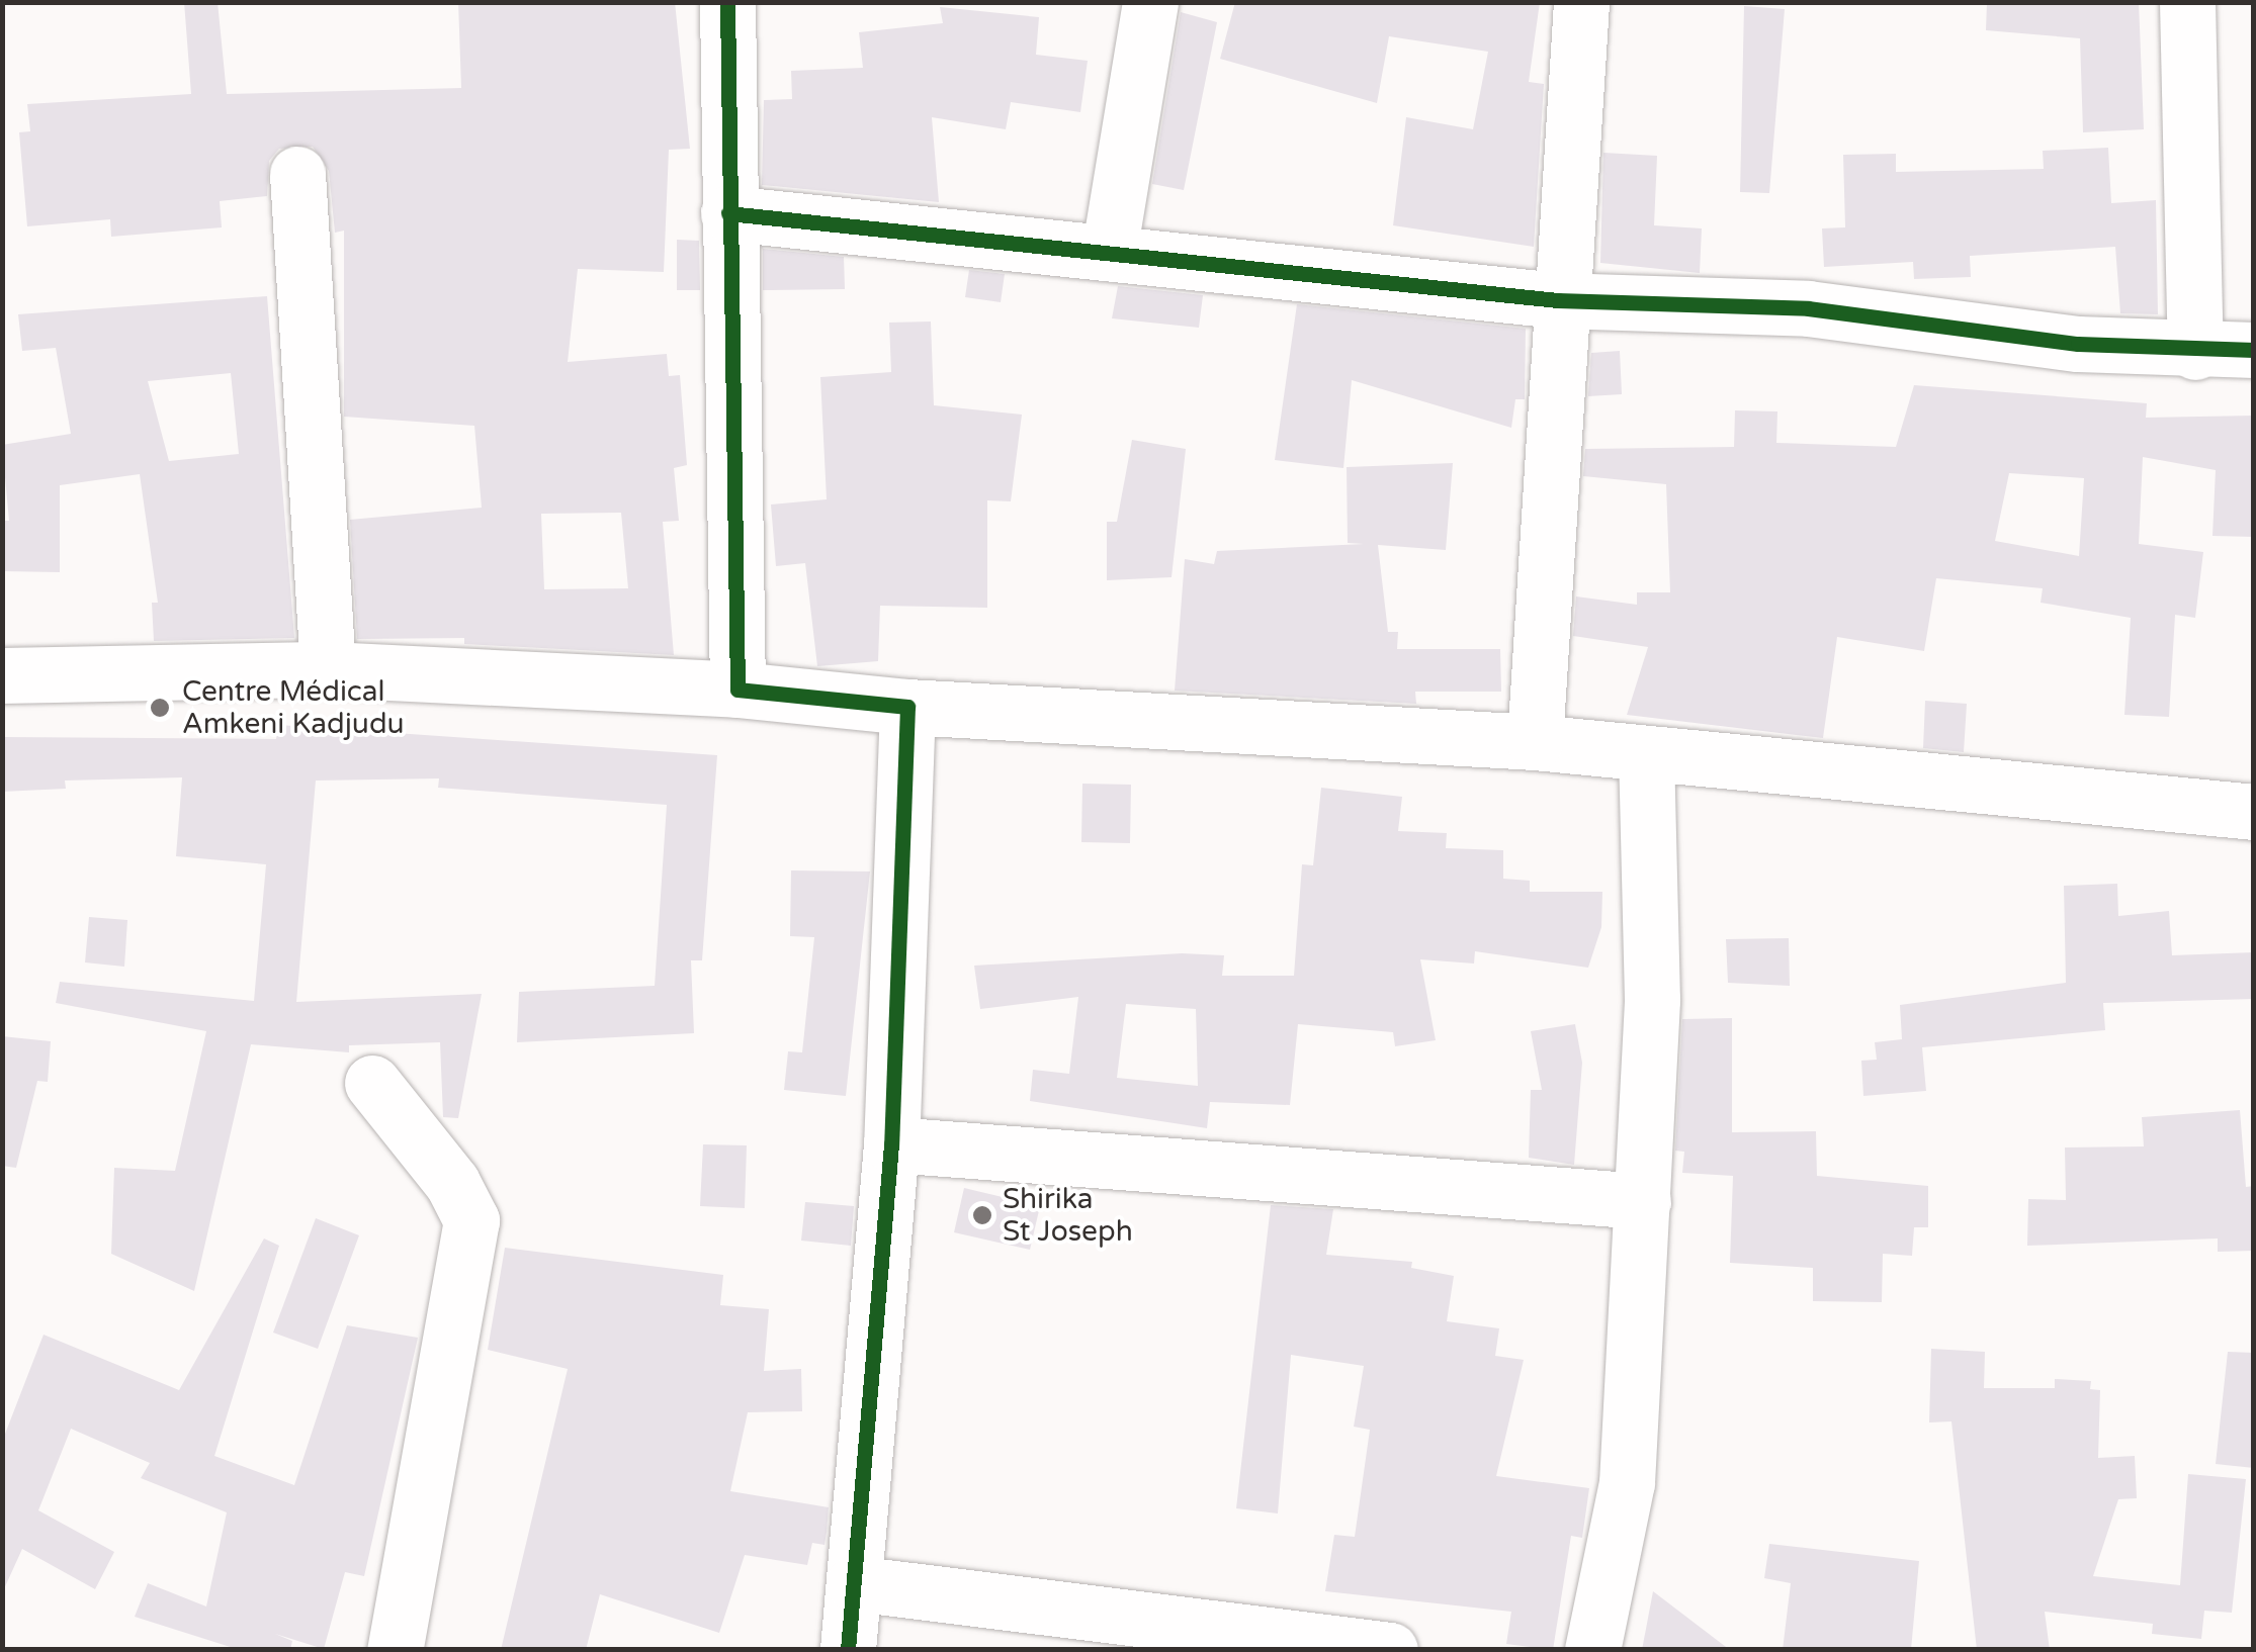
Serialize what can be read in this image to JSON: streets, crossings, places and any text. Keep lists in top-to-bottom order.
{
  "places": ["Centre Médical Amkeni Kadjudu", "Shirika St Joseph"]
}
